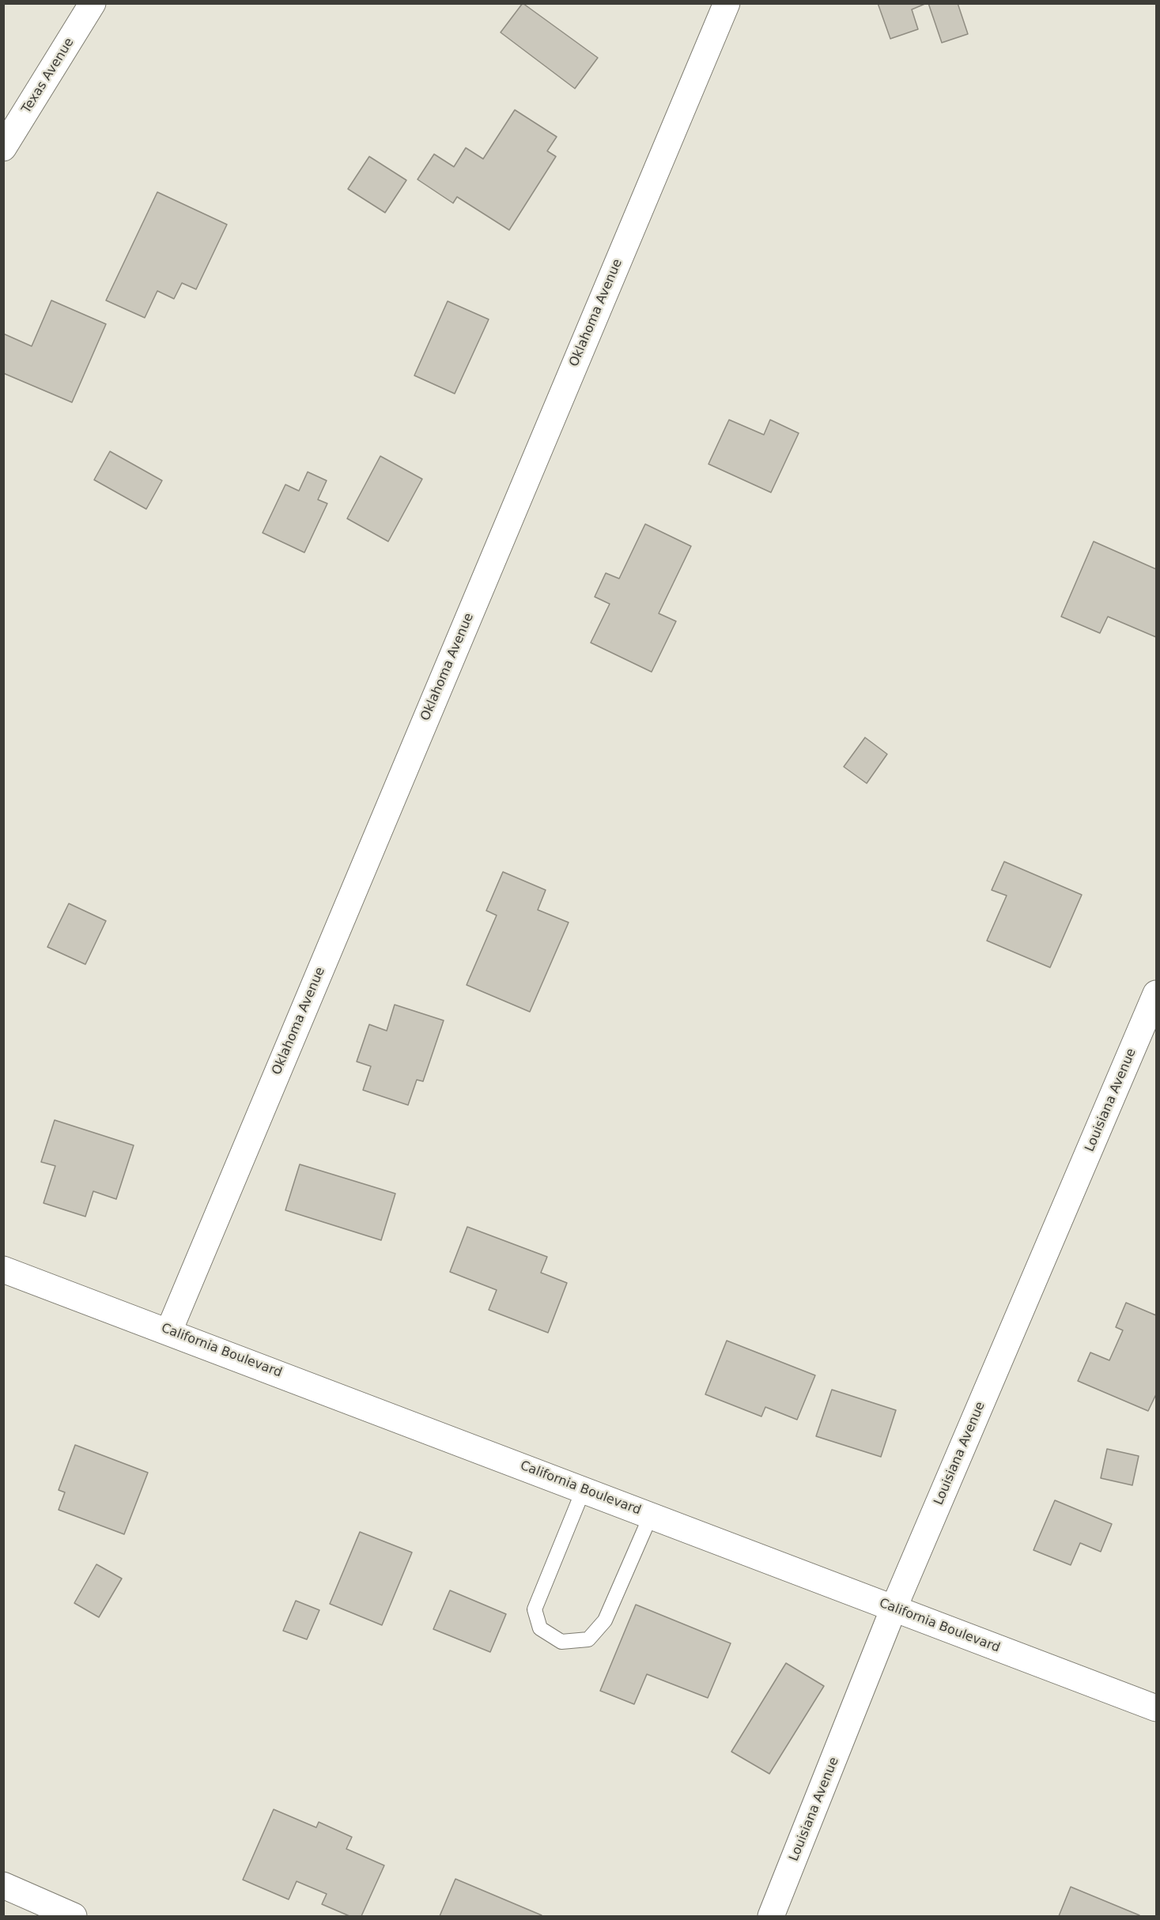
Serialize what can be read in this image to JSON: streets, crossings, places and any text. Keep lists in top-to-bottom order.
{
  "streets": {
    "street": [
      "Texas Avenue",
      "Oklahoma Avenue",
      "Louisiana Avenue",
      "California Boulevard"
    ]
  },
  "crossings": [
    ["Oklahoma Avenue", "California Boulevard"],
    ["Louisiana Avenue", "California Boulevard"]
  ]
}
